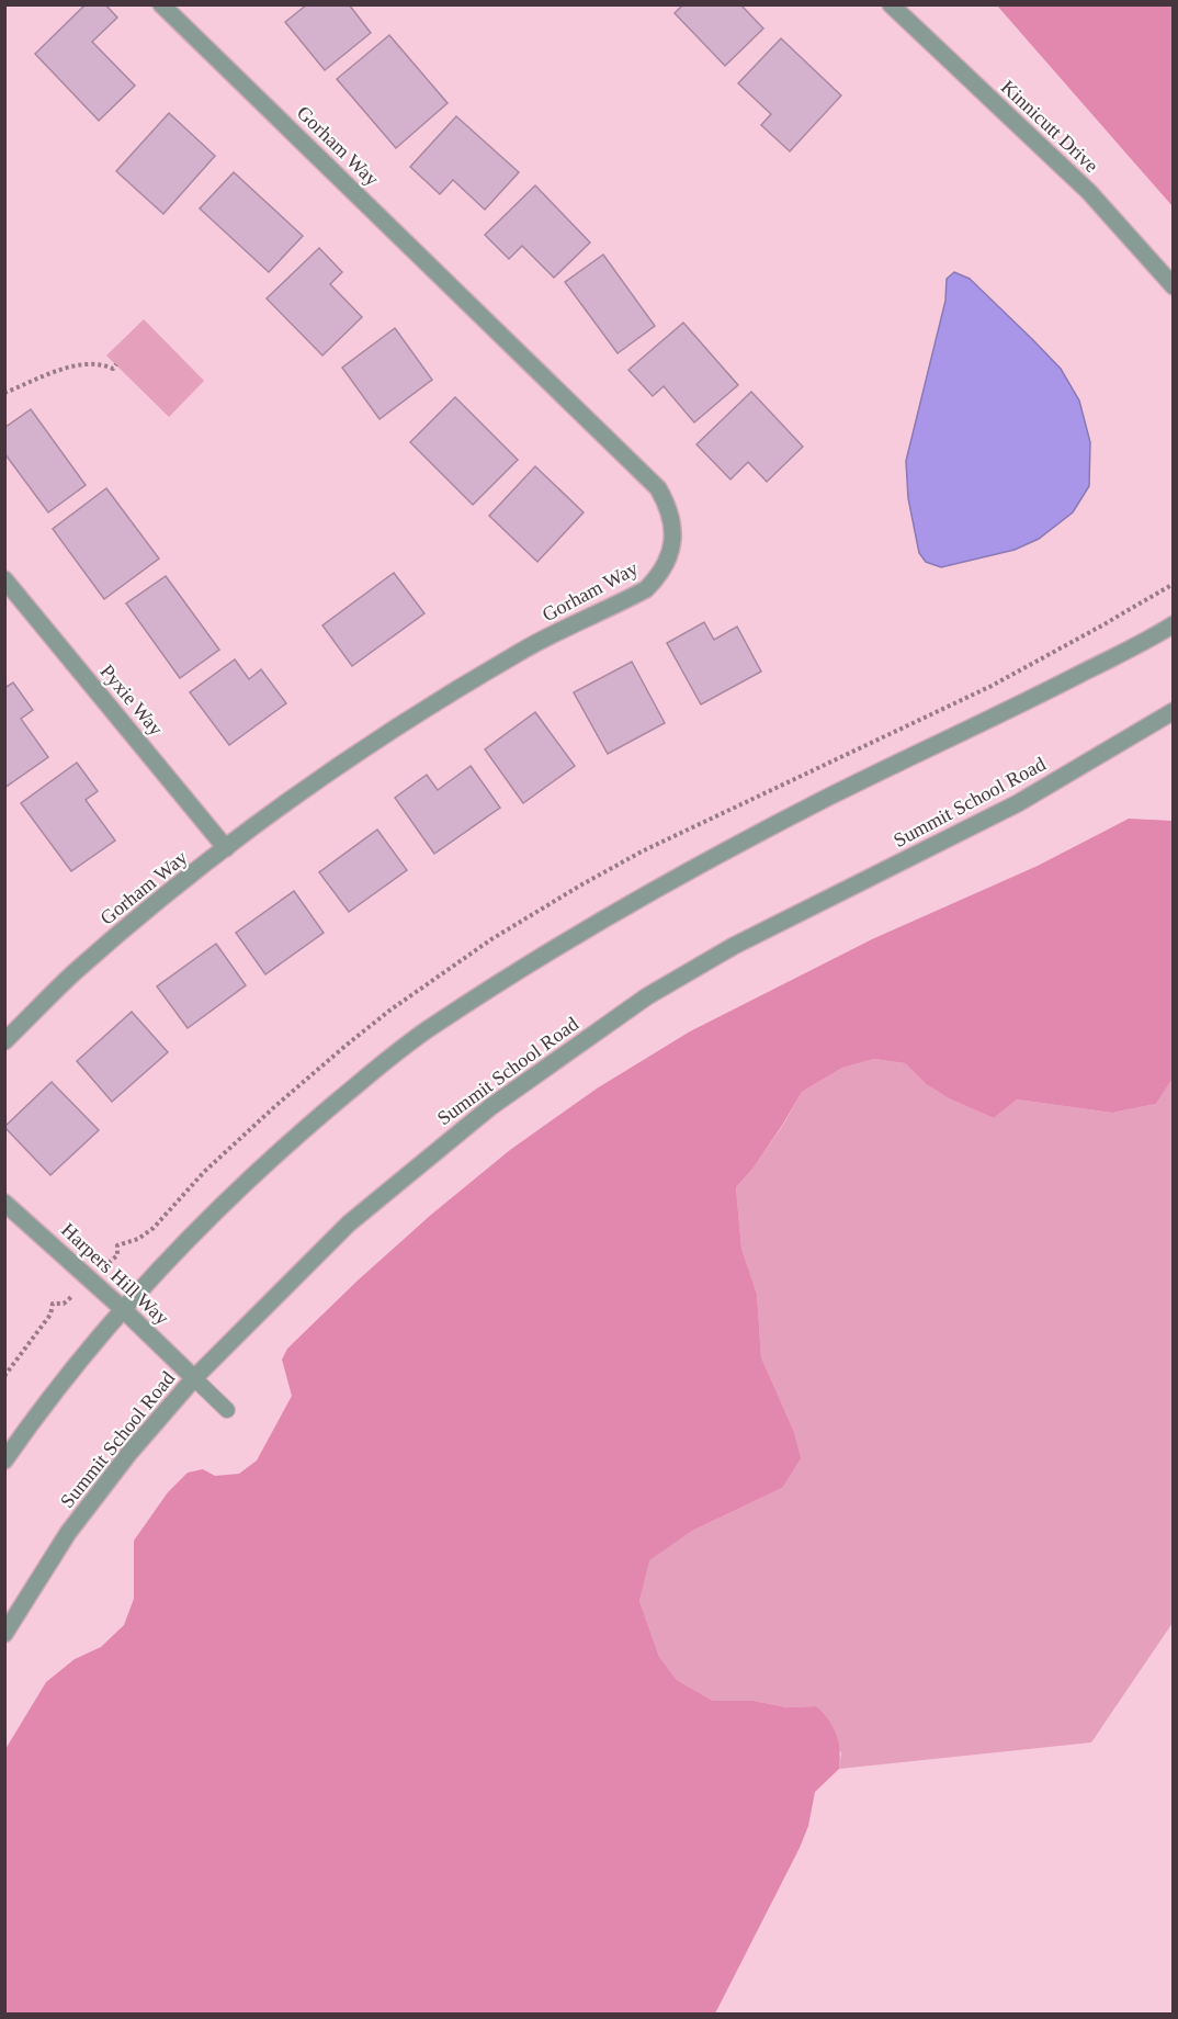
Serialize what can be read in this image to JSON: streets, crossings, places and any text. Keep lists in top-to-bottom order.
{
  "streets": {
    "street": [
      "Kinnicutt Drive",
      "Gorham Way",
      "Pyxie Way",
      "Summit School Road",
      "Harpers Hill Way"
    ]
  },
  "crossings": [
    ["Gorham Way", "Pyxie Way"],
    ["Summit School Road", "Harpers Hill Way"]
  ]
}
